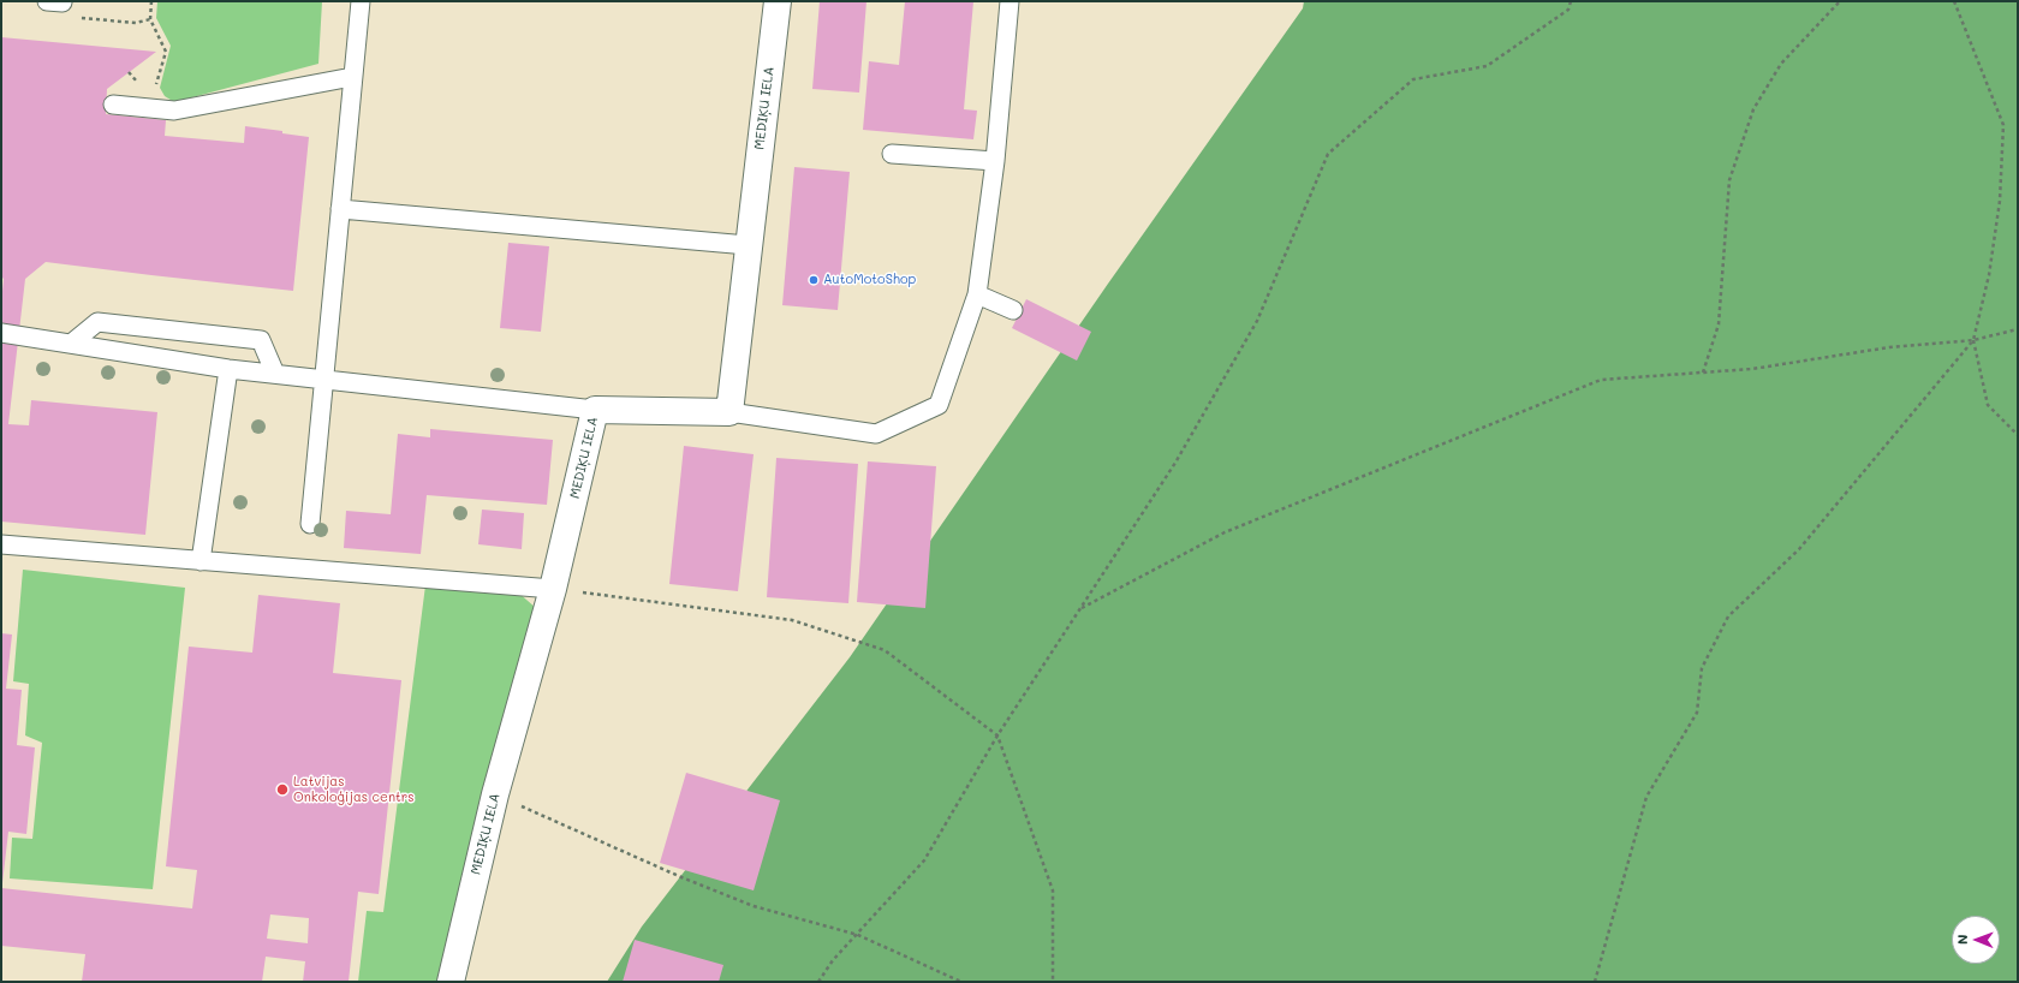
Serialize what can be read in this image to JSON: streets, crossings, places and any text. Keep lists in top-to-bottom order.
{
  "streets": {
    "street": ["MEDIĶU IELA"]
  },
  "places": ["AutoMotoShop", "Latvijas Onkoloģijas centrs"],
  "north": "left"
}
